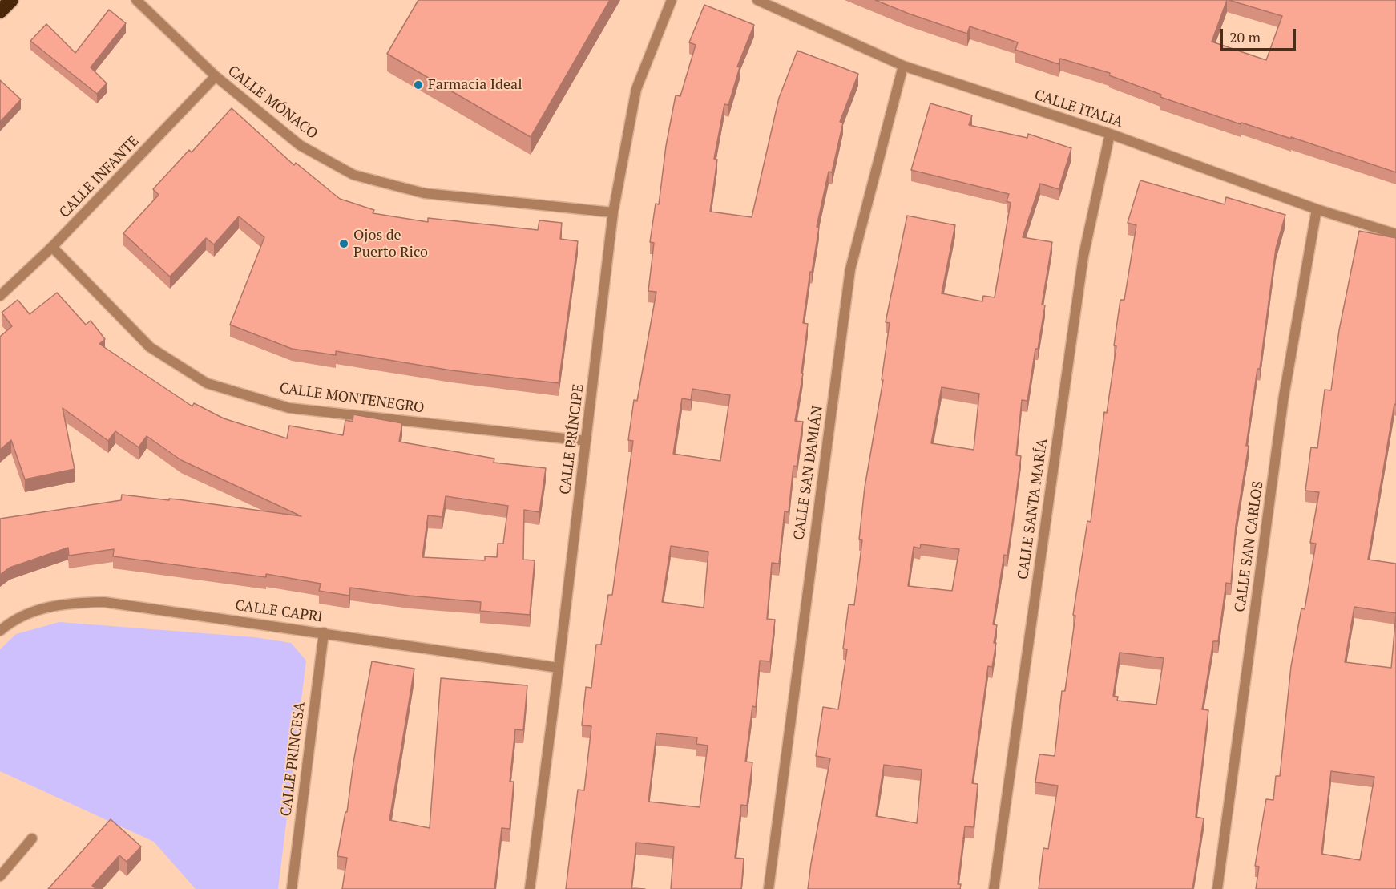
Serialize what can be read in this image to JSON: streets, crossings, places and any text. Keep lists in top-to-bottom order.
{
  "streets": {
    "street": [
      "CALLE MÓNACO",
      "CALLE ITALIA",
      "CALLE INFANTE",
      "CALLE MONTENEGRO",
      "CALLE PRÍNCIPE",
      "CALLE SAN DAMIÁN",
      "CALLE SANTA MARÍA",
      "CALLE SAN CARLOS",
      "CALLE CAPRI",
      "CALLE PRINCESA"
    ]
  },
  "crossings": [
    ["CALLE MÓNACO", "CALLE INFANTE"],
    ["CALLE MÓNACO", "CALLE PRÍNCIPE"],
    ["CALLE ITALIA", "CALLE SAN DAMIÁN"],
    ["CALLE ITALIA", "CALLE SANTA MARÍA"],
    ["CALLE ITALIA", "CALLE SAN CARLOS"],
    ["CALLE INFANTE", "CALLE MONTENEGRO"],
    ["CALLE MONTENEGRO", "CALLE PRÍNCIPE"],
    ["CALLE PRÍNCIPE", "CALLE CAPRI"],
    ["CALLE CAPRI", "CALLE PRINCESA"]
  ],
  "places": ["Farmacia Ideal", "Ojos de Puerto Rico"],
  "scale_bar": "20 m"
}
